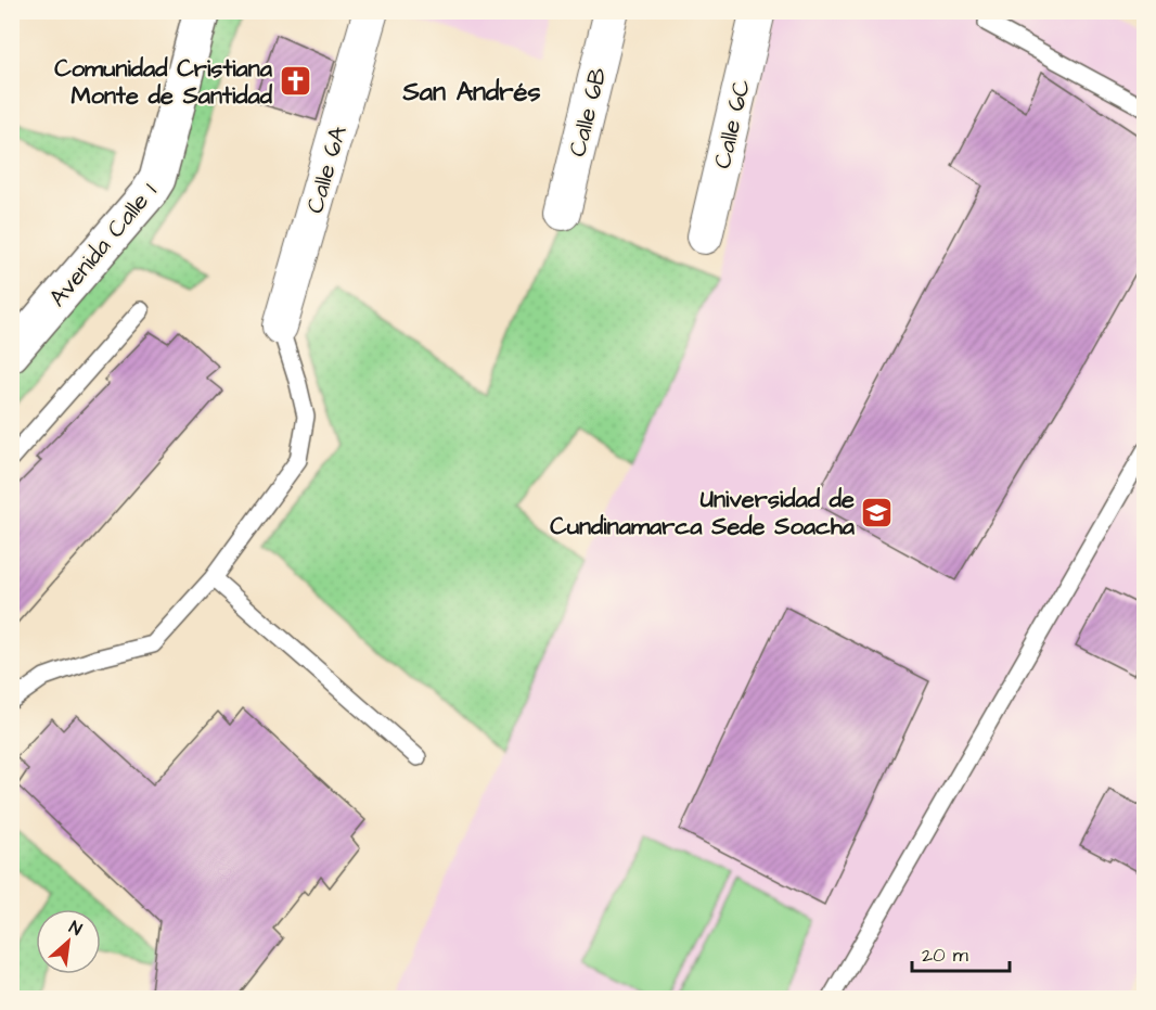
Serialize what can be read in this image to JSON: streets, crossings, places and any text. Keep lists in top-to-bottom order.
{
  "streets": {
    "main road": ["Avenida Calle 1"],
    "street": ["Calle 6B", "Calle 6C", "Calle 6A"]
  },
  "districts": ["San Andrés"],
  "places": {
    "church": ["Comunidad Cristiana Monte de Santidad"],
    "school or university": ["Universidad de Cundinamarca Sede Soacha"]
  },
  "scale_bar": "20 m",
  "north": "top right"
}
